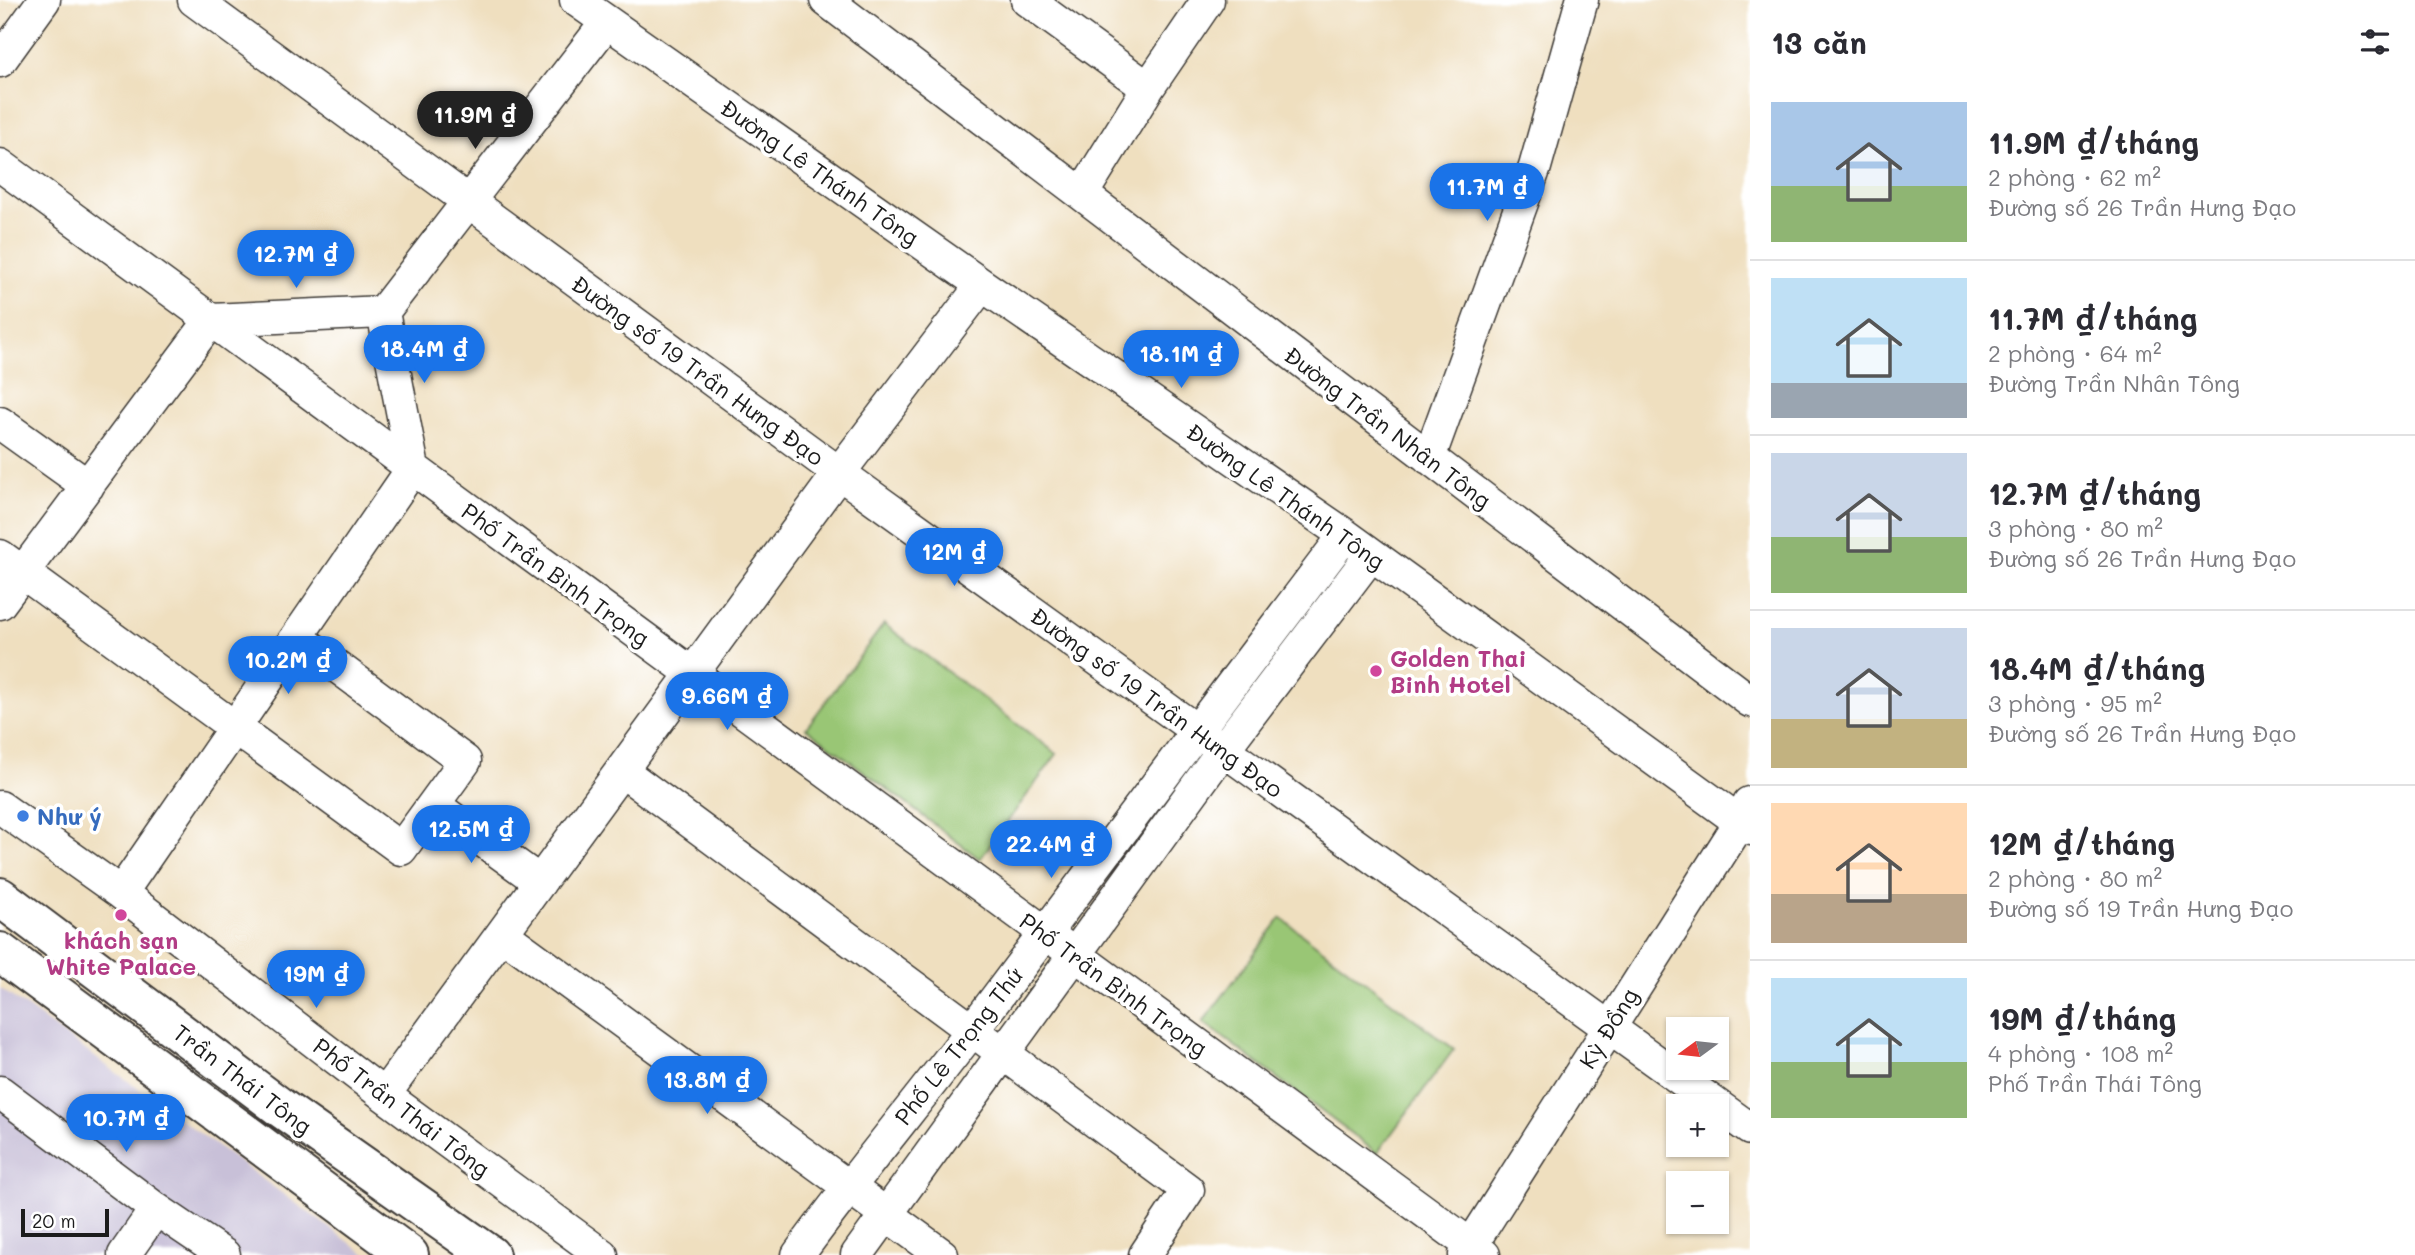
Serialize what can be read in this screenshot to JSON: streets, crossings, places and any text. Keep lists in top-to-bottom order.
{
  "streets": {
    "main road": ["Trần Thái Tông"],
    "street": [
      "Đường Lê Thánh Tông",
      "Đường số 19 Trần Hưng Đạo",
      "Đường Trần Nhân Tông",
      "Phố Trần Bình Trọng",
      "Kỳ Đồng",
      "Phố Lê Trọng Thứ",
      "Phố Trần Thái Tông"
    ]
  },
  "crossings": [
    ["Đường Lê Thánh Tông", "Kỳ Đồng"],
    ["Đường Lê Thánh Tông", "Phố Lê Trọng Thứ"],
    ["Đường số 19 Trần Hưng Đạo", "Kỳ Đồng"],
    ["Đường số 19 Trần Hưng Đạo", "Phố Lê Trọng Thứ"],
    ["Phố Trần Bình Trọng", "Kỳ Đồng"],
    ["Phố Trần Bình Trọng", "Phố Lê Trọng Thứ"]
  ],
  "places": ["Golden Thai Binh Hotel", "Như ý", "khách sạn White Palace"],
  "scale_bar": "20 m",
  "north": "left",
  "page": {
    "heading": "13 căn",
    "list": [
      {
        "name": "11.9M ₫/tháng",
        "note": "2 phòng · 62 m² · Đường số 26 Trần Hưng Đạo"
      },
      {
        "name": "11.7M ₫/tháng",
        "note": "2 phòng · 64 m² · Đường Trần Nhân Tông"
      },
      {
        "name": "12.7M ₫/tháng",
        "note": "3 phòng · 80 m² · Đường số 26 Trần Hưng Đạo"
      },
      {
        "name": "18.4M ₫/tháng",
        "note": "3 phòng · 95 m² · Đường số 26 Trần Hưng Đạo"
      },
      {
        "name": "12M ₫/tháng",
        "note": "2 phòng · 80 m² · Đường số 19 Trần Hưng Đạo"
      },
      {
        "name": "19M ₫/tháng",
        "note": "4 phòng · 108 m² · Phố Trần Thái Tông"
      }
    ],
    "price": [
      "11.9M ₫",
      "11.7M ₫",
      "12.7M ₫",
      "18.4M ₫",
      "18.1M ₫",
      "12M ₫",
      "10.2M ₫",
      "9.66M ₫",
      "12.5M ₫",
      "22.4M ₫",
      "19M ₫",
      "13.8M ₫",
      "10.7M ₫"
    ],
    "map_buttons": ["+", "−"],
    "scale": "20 m"
  }
}
